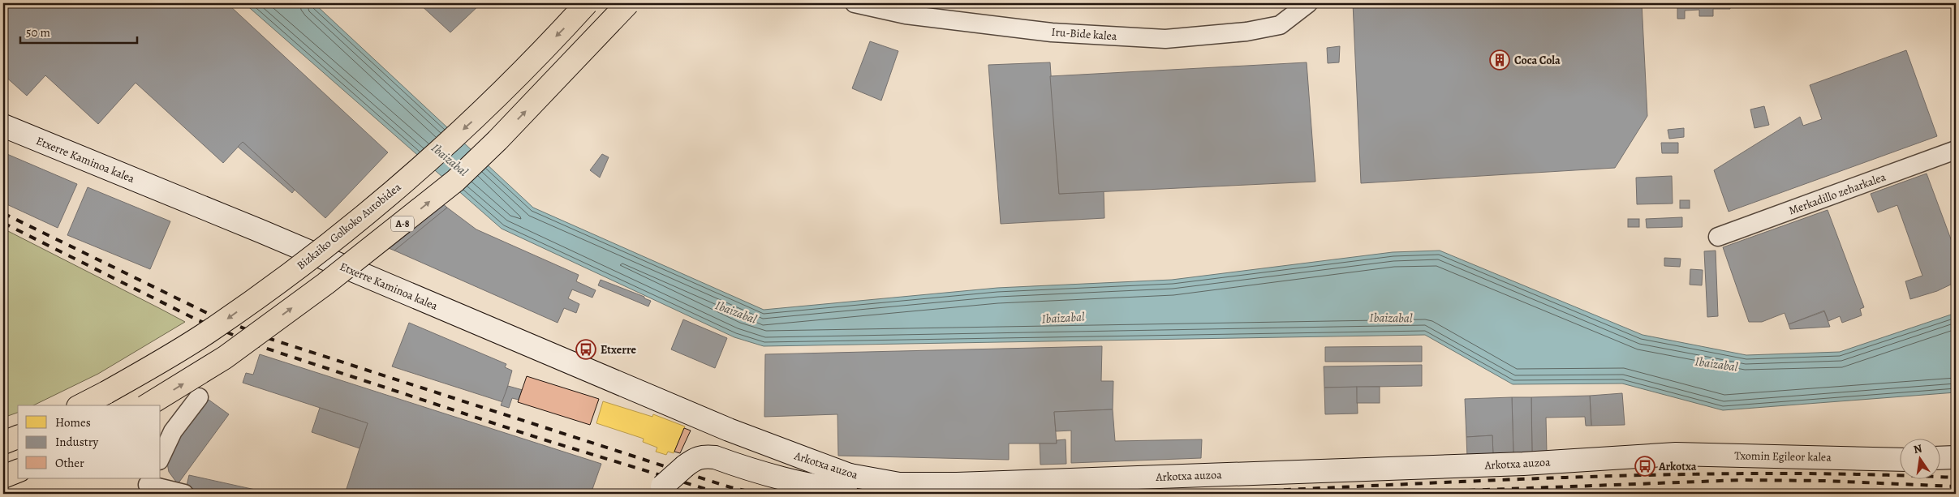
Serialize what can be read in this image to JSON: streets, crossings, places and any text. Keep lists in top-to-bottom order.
{
  "streets": {
    "highway": ["A-8", "Bizkaiko Golkoko Autobidea"],
    "street": [
      "Iru-Bide kalea",
      "Etxerre Kaminoa kalea",
      "Merkadillo zeharkalea",
      "Txomin Egileor kalea",
      "Arkotxa auzoa"
    ]
  },
  "crossings": [
    ["Etxerre Kaminoa kalea", "Arkotxa auzoa"],
    ["Txomin Egileor kalea", "Arkotxa auzoa"]
  ],
  "water": ["Ibaizabal"],
  "places": {
    "building": ["Coca Cola"],
    "bus stop": ["Etxerre", "Arkotxa"]
  },
  "legend": ["Homes", "Industry", "Other"],
  "scale_bar": "50 m",
  "north": "top"
}
